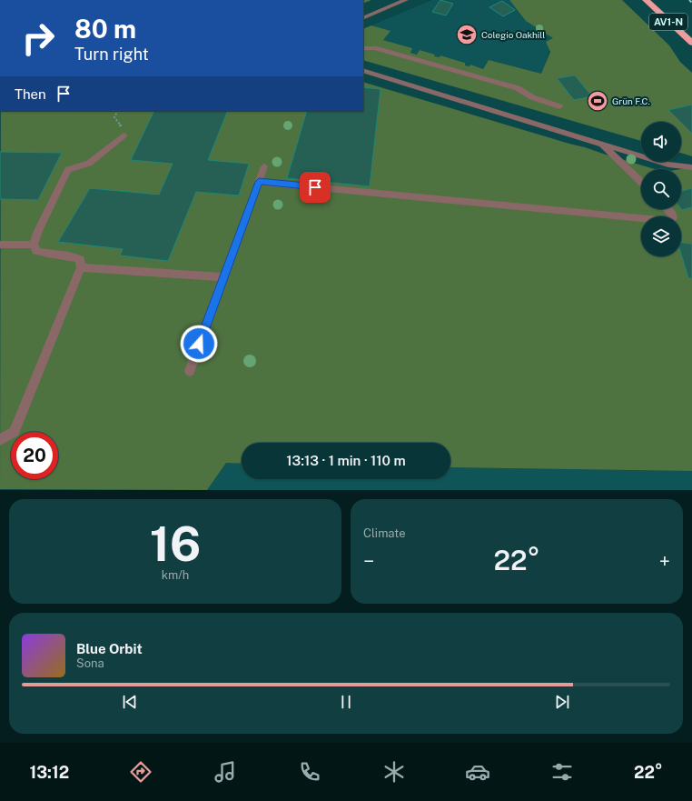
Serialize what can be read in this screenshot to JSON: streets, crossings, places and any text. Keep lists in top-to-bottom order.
{
  "streets": {
    "highway": ["AV1-N"]
  },
  "places": {
    "school or university": ["Colegio Oakhill"],
    "sports": ["Grün F.C."]
  },
  "page": {
    "turn": ["80 m", "Turn right"],
    "then": "Then",
    "limit": "20",
    "trip": "13:13 · 1 min · 110 m",
    "tile": [
      ["16", "km/h"],
      "Climate"
    ],
    "heat": ["−", "22°", "+"],
    "song": ["Blue Orbit", "Sona"],
    "tabs": ["13:12", "22°"]
  }
}
